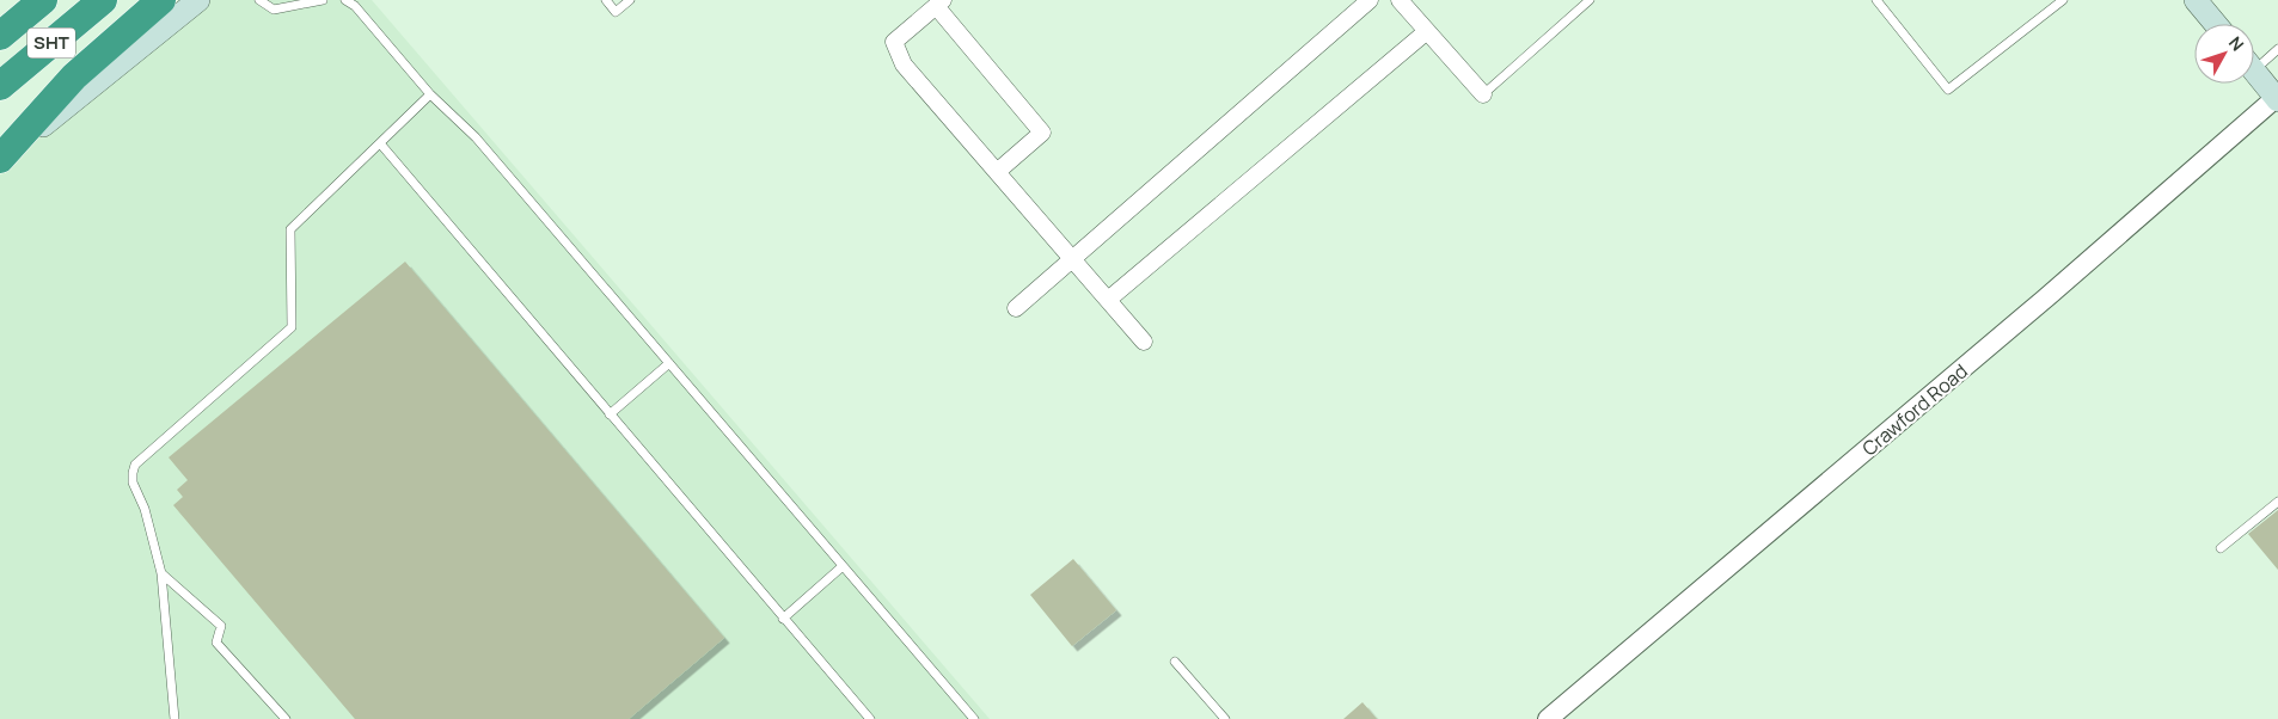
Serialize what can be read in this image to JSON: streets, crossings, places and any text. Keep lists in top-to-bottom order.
{
  "streets": {
    "highway": ["SHT"],
    "street": ["Crawford Road"]
  },
  "north": "top right"
}
